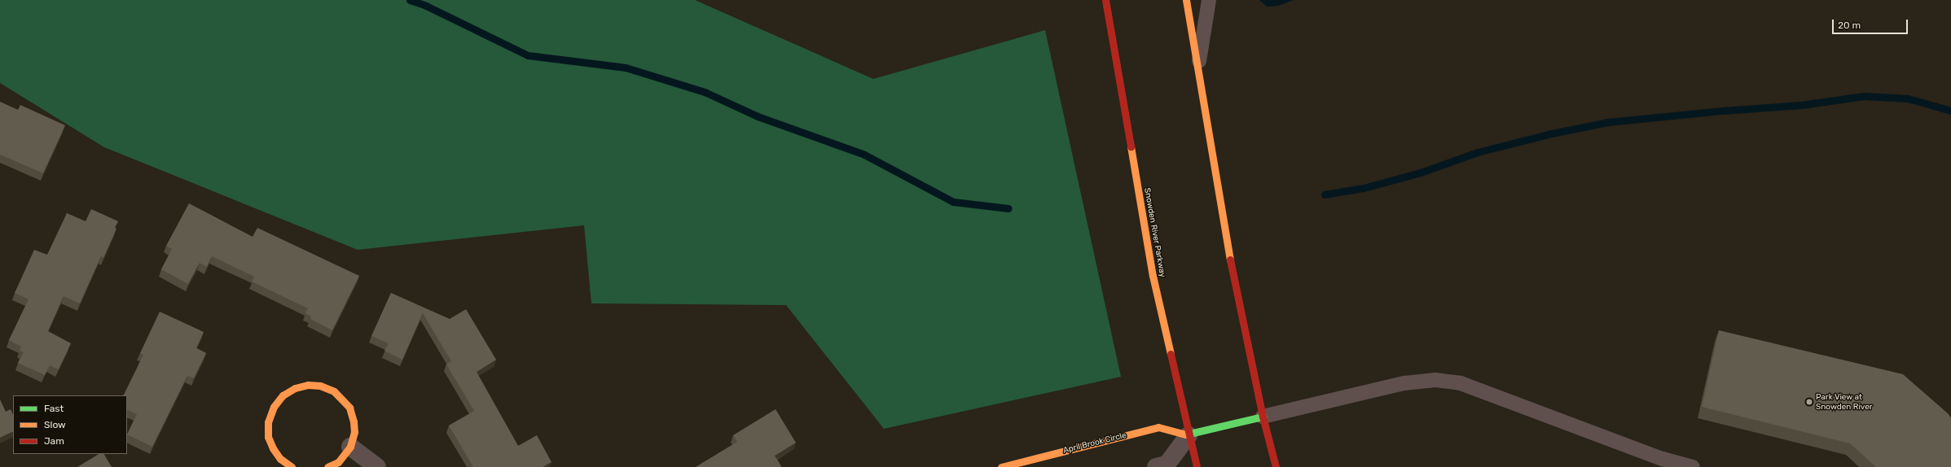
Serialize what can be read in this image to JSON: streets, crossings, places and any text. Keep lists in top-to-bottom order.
{
  "streets": {
    "main road": ["Snowden River Parkway", "April Brook Circle"]
  },
  "crossings": [
    ["Snowden River Parkway", "April Brook Circle"]
  ],
  "places": ["Park View at Snowden River"],
  "legend": ["Fast", "Slow", "Jam"],
  "scale_bar": "20 m"
}
